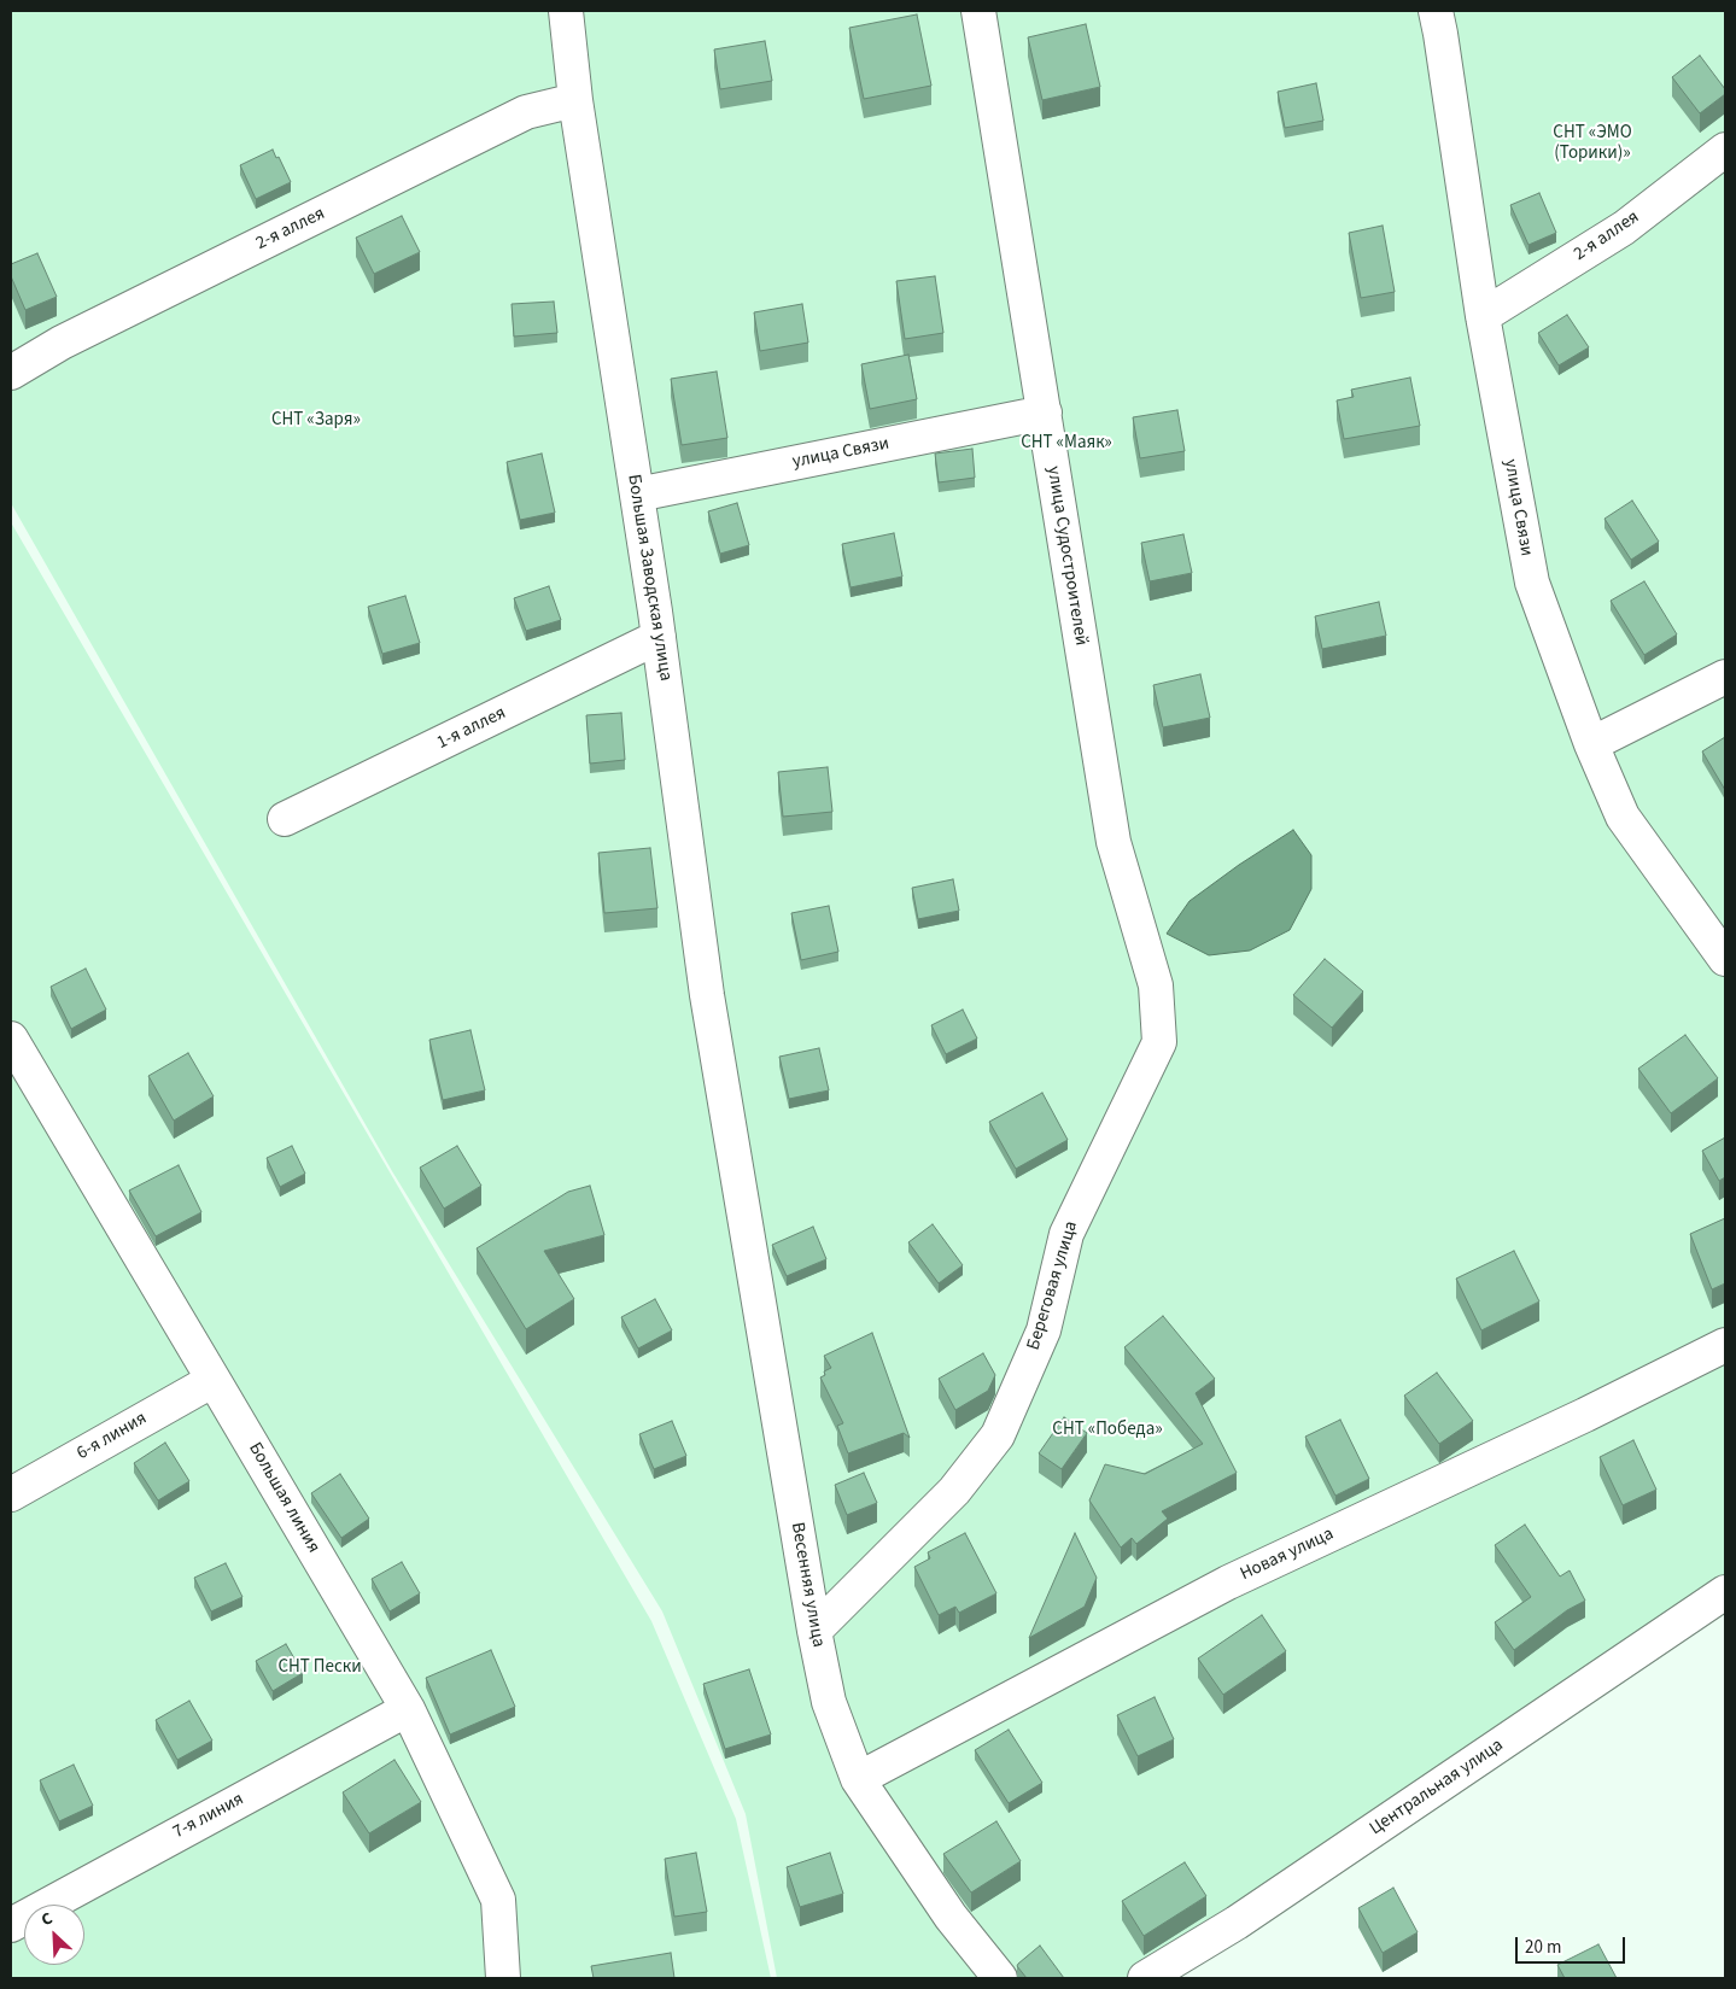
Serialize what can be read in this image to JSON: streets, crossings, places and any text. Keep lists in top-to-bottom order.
{
  "streets": {
    "street": [
      "2-я аллея",
      "улица Связи",
      "улица Судостроителей",
      "Большая Заводская улица",
      "1-я аллея",
      "Береговая улица",
      "6-я линия",
      "Большая линия",
      "Новая улица",
      "Весенняя улица",
      "Центральная улица",
      "7-я линия"
    ]
  },
  "crossings": [
    ["2-я аллея", "улица Связи"],
    ["2-я аллея", "Большая Заводская улица"],
    ["улица Связи", "улица Судостроителей"],
    ["улица Связи", "Большая Заводская улица"],
    ["улица Судостроителей", "Береговая улица"],
    ["Большая Заводская улица", "1-я аллея"],
    ["Большая Заводская улица", "Весенняя улица"],
    ["Береговая улица", "Весенняя улица"],
    ["6-я линия", "Большая линия"],
    ["Большая линия", "7-я линия"],
    ["Новая улица", "Весенняя улица"]
  ],
  "parks": [
    "СНТ «ЭМО (Торики)»",
    "СНТ «Заря»",
    "СНТ «Маяк»",
    "СНТ «Победа»",
    "СНТ Пески"
  ],
  "scale_bar": "20 m",
  "north": "top left"
}
